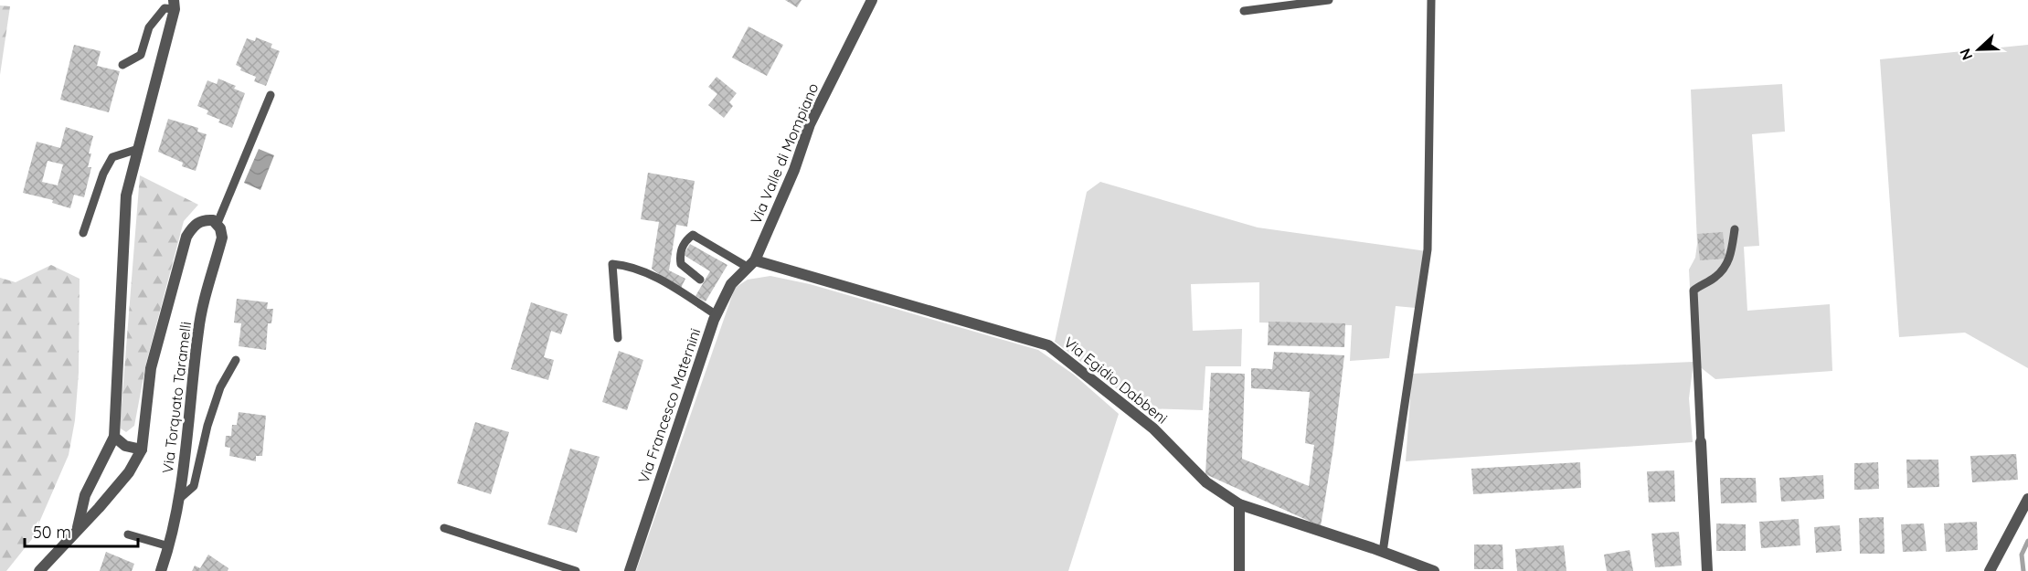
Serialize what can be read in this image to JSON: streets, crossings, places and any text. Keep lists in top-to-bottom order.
{
  "streets": {
    "street": [
      "Via Valle di Mompiano",
      "Via Egidio Dabbeni",
      "Via Torquato Taramelli",
      "Via Francesco Maternini"
    ]
  },
  "crossings": [
    ["Via Valle di Mompiano", "Via Egidio Dabbeni"],
    ["Via Valle di Mompiano", "Via Francesco Maternini"],
    ["Via Egidio Dabbeni", "Via Francesco Maternini"]
  ],
  "scale_bar": "50 m",
  "north": "left"
}
